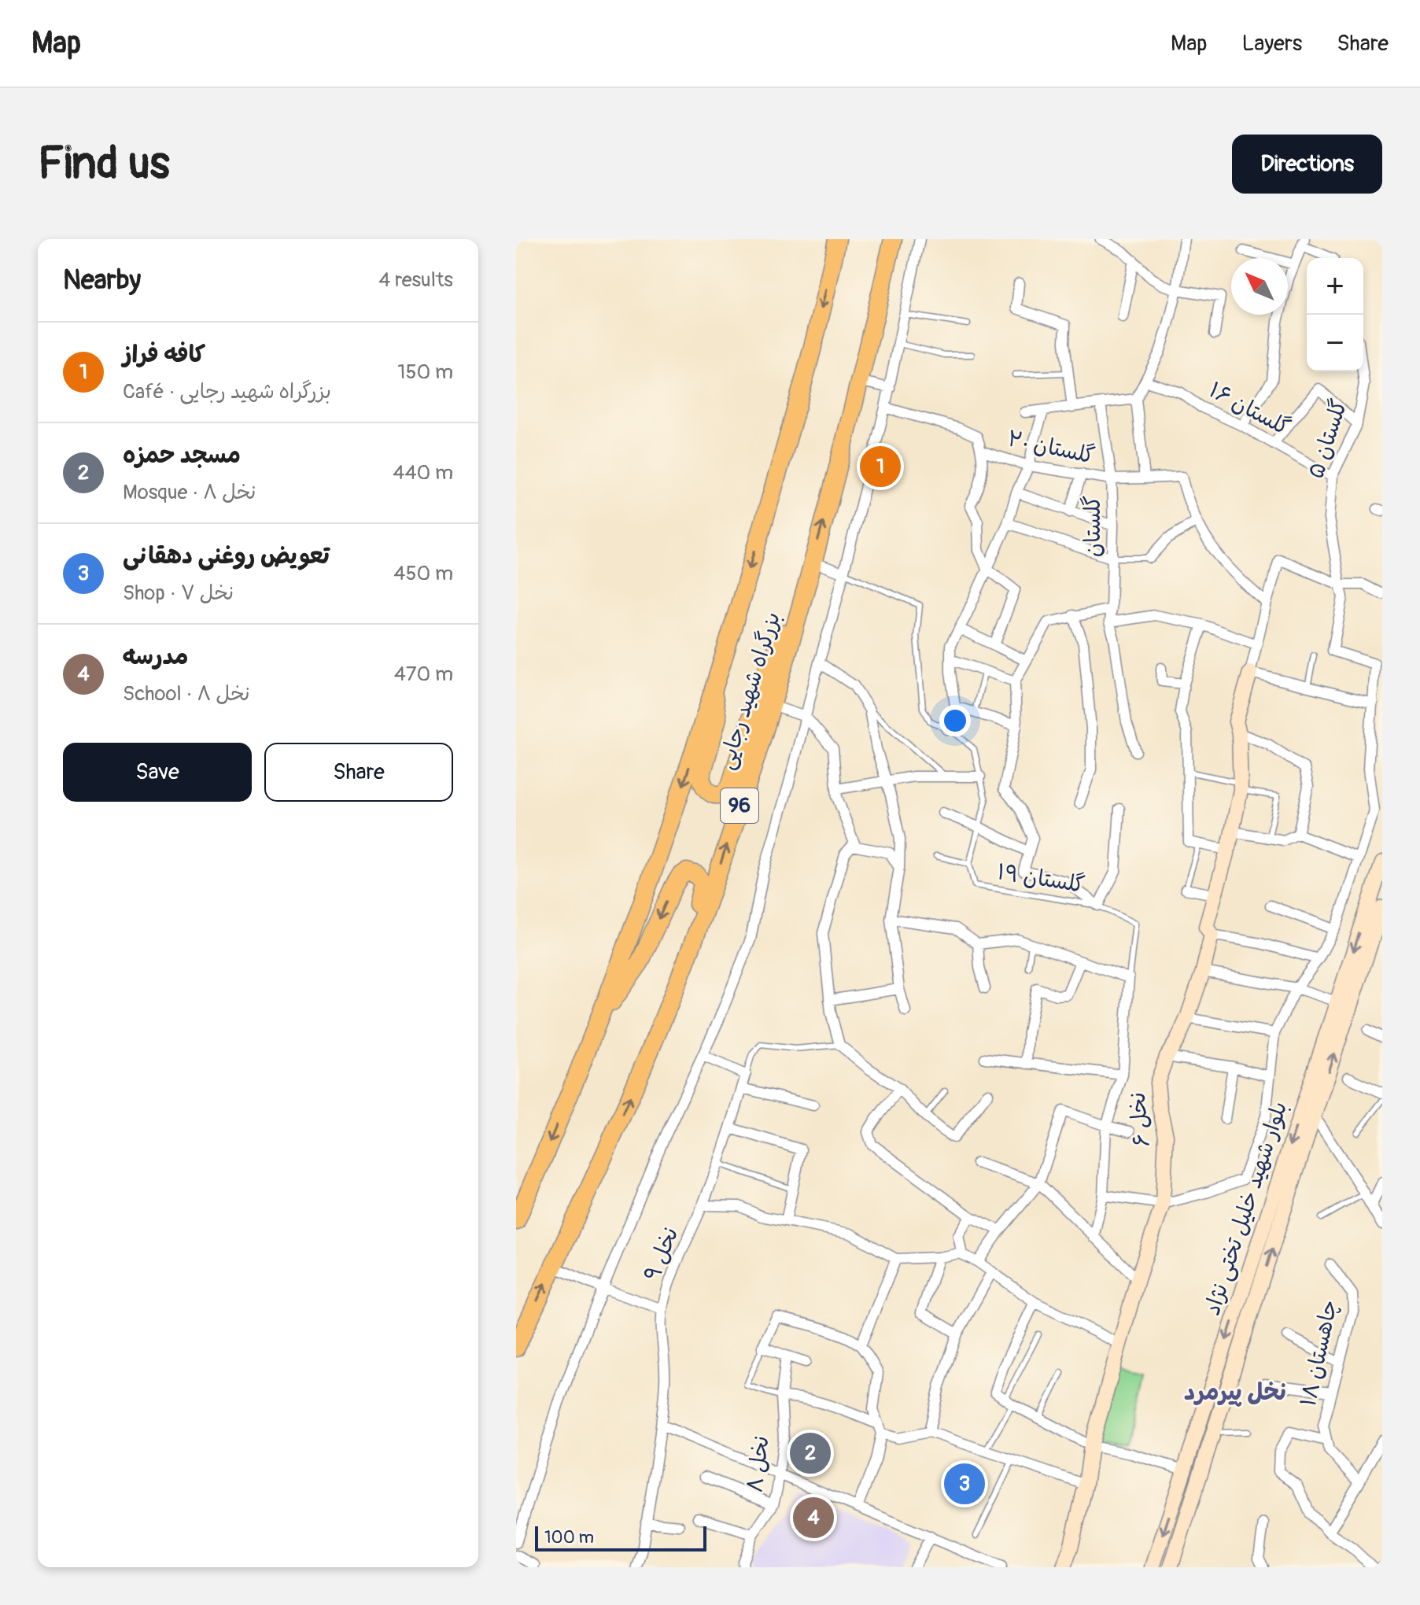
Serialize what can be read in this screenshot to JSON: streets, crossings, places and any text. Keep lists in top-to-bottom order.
{
  "streets": {
    "highway": ["بزرگراه شهید رجایی", "96"],
    "street": [
      "گلستان ۱۶",
      "گلستان ۵",
      "گلستان ۲۰",
      "گلستان",
      "نخل ۶",
      "بلوار شهید خلیل تختی نژاد",
      "نخل ۹",
      "چاهستان ۱۸",
      "نخل ۸"
    ],
    "lane": ["گلستان ۱۹"]
  },
  "crossings": [
    ["گلستان ۱۶", "گلستان ۵"],
    ["گلستان ۲۰", "گلستان"]
  ],
  "districts": ["نخل پیرمرد"],
  "scale_bar": "100 m",
  "north": "top left",
  "page": {
    "header": "Map",
    "nav": ["Map", "Layers", "Share"],
    "buttons": [
      "Directions",
      ["Save", "Share"]
    ],
    "title": "Find us",
    "heading": ["Nearby", "4 results"],
    "map_buttons": ["+", "−"],
    "list": [
      {
        "mark": "1",
        "name": "کافه فراز",
        "note": "Café · بزرگراه شهید رجایی",
        "value": "150 m"
      },
      {
        "mark": "2",
        "name": "مسجد حمزه",
        "note": "Mosque · نخل ۸",
        "value": "440 m"
      },
      {
        "mark": "3",
        "name": "تعویض روغنی دهقانی",
        "note": "Shop · نخل ۷",
        "value": "450 m"
      },
      {
        "mark": "4",
        "name": "مدرسه",
        "note": "School · نخل ۸",
        "value": "470 m"
      }
    ],
    "pins": [
      "1",
      "2",
      "3",
      "4"
    ],
    "scale": "100 m"
  }
}
